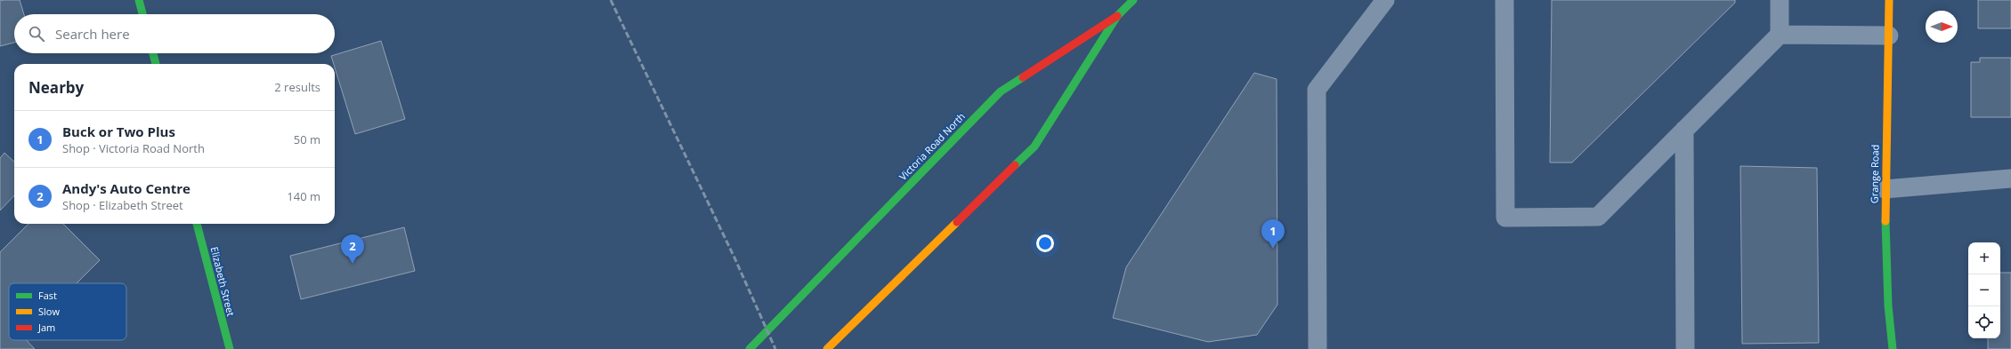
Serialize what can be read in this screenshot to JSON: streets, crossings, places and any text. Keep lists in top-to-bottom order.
{
  "streets": {
    "main road": ["Victoria Road North", "Grange Road", "Elizabeth Street"]
  },
  "legend": ["Fast", "Slow", "Jam"],
  "north": "right",
  "page": {
    "search": "Search here",
    "heading": ["Nearby", "2 results"],
    "list": [
      {
        "mark": "1",
        "name": "Buck or Two Plus",
        "note": "Shop · Victoria Road North",
        "value": "50 m"
      },
      {
        "mark": "2",
        "name": "Andy's Auto Centre",
        "note": "Shop · Elizabeth Street",
        "value": "140 m"
      }
    ],
    "pins": ["1", "2"],
    "map_buttons": ["+", "−"]
  }
}
